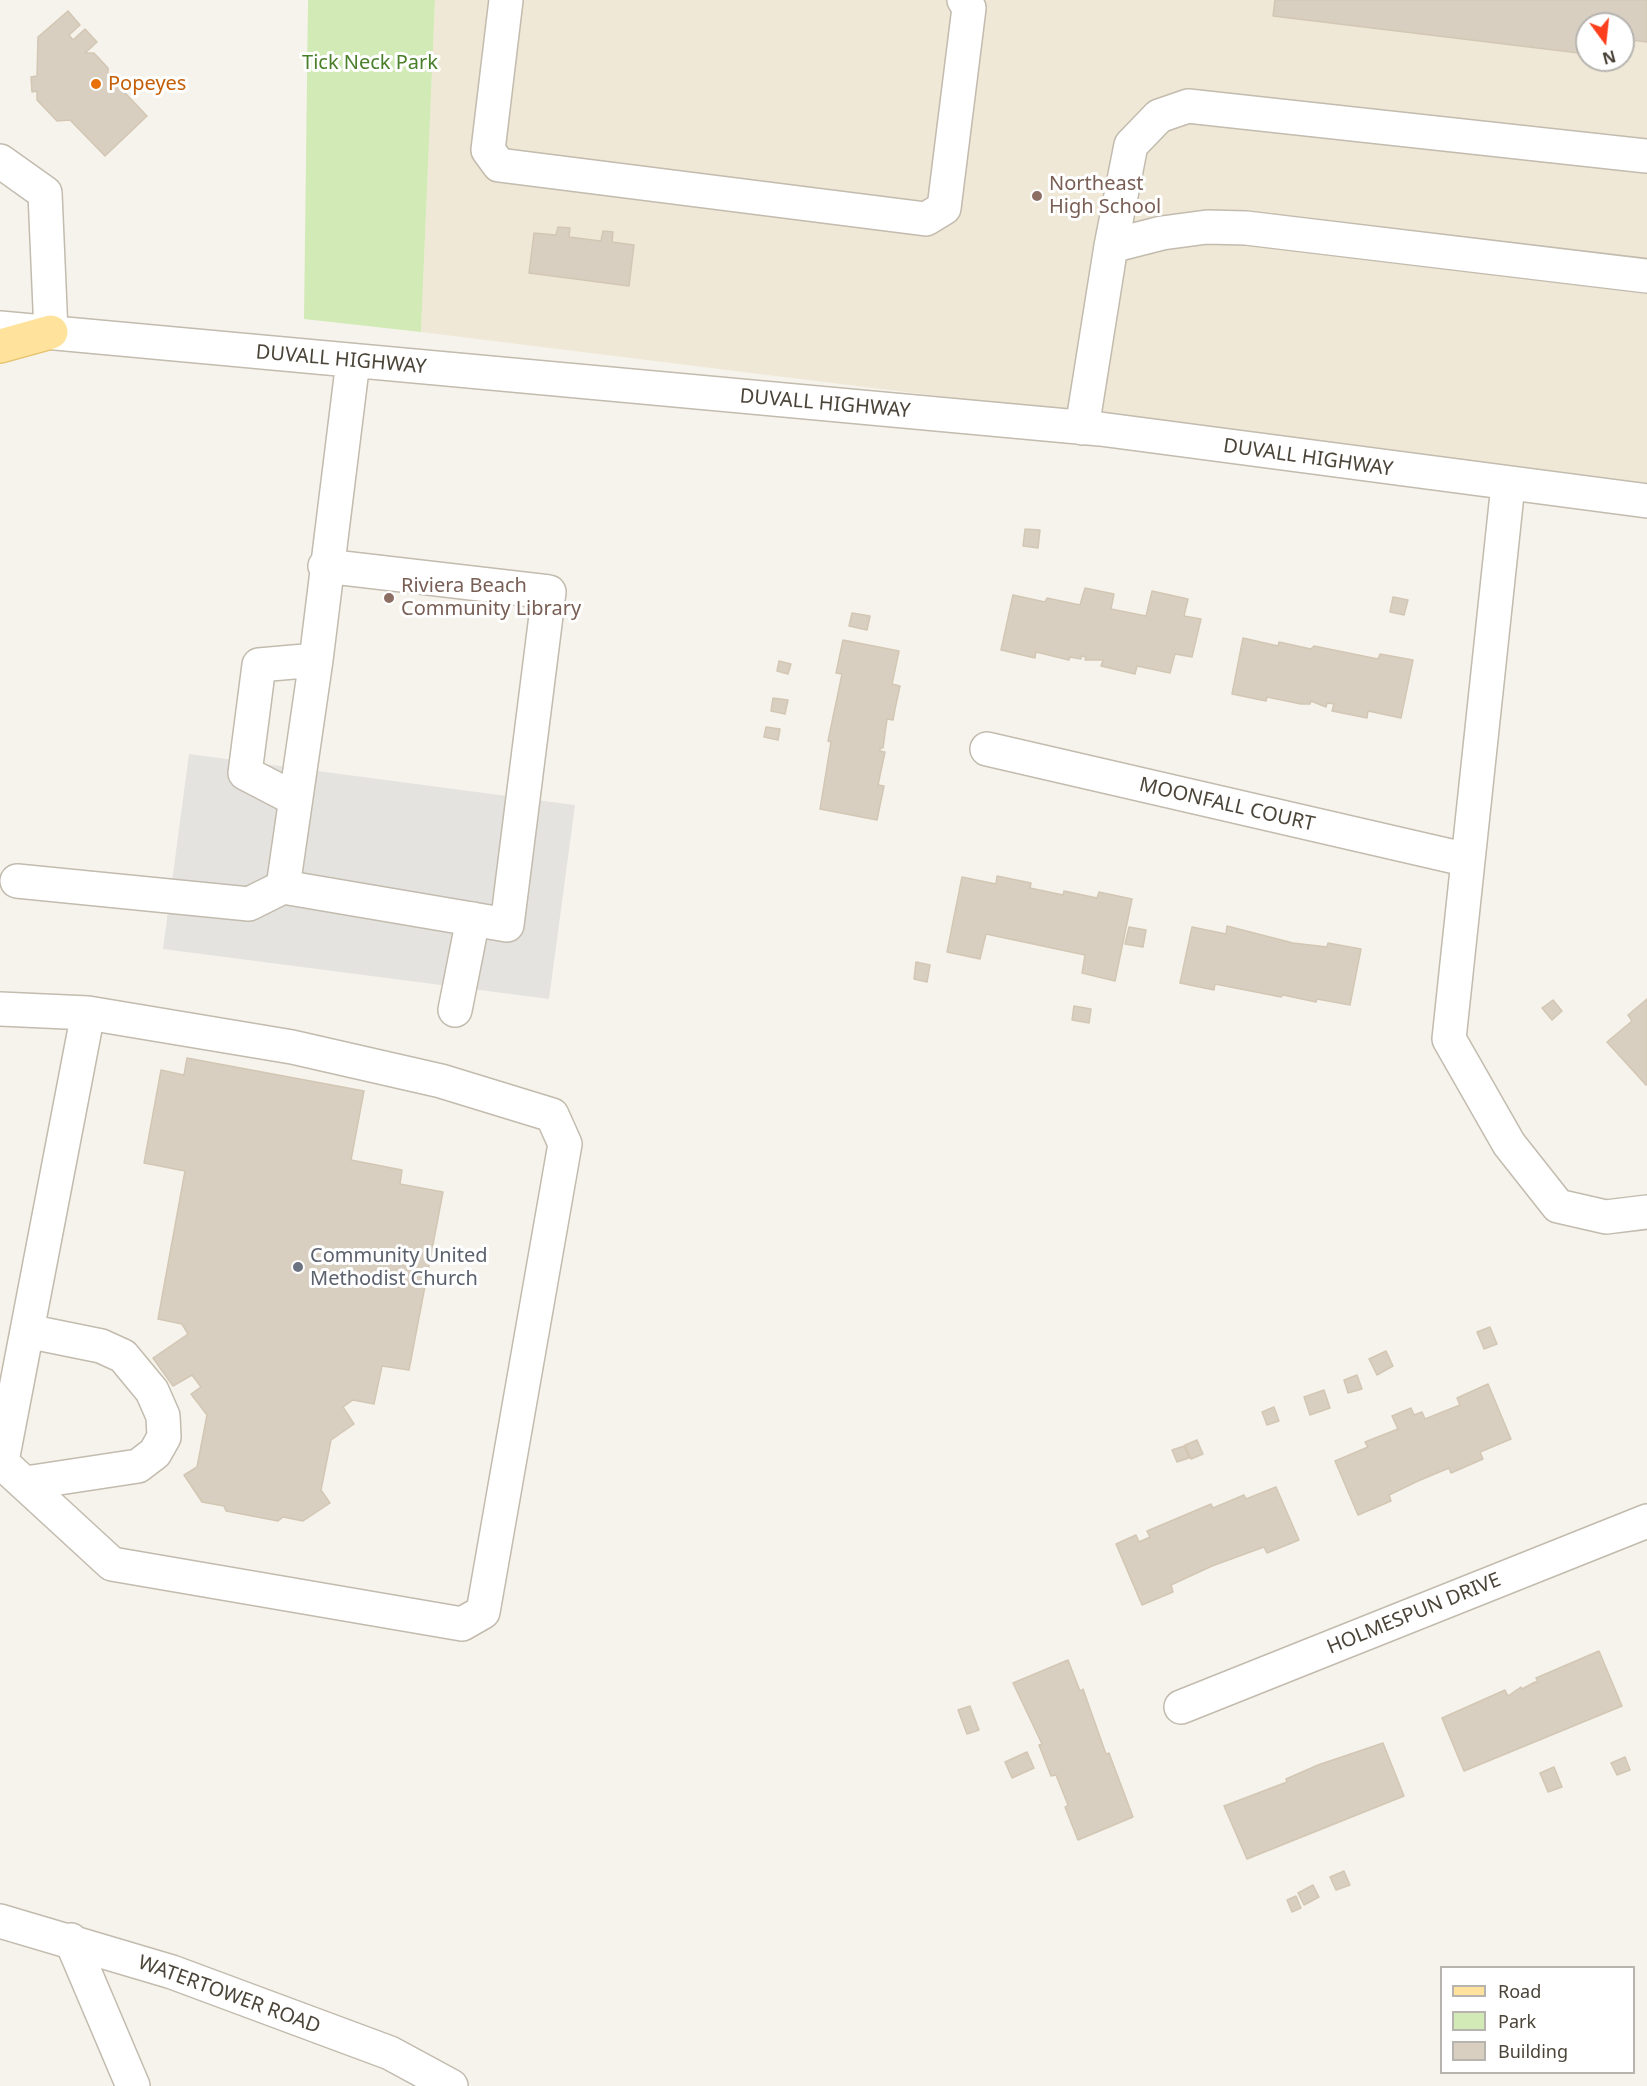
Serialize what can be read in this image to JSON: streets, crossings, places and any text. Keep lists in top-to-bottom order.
{
  "streets": {
    "street": [
      "DUVALL HIGHWAY",
      "MOONFALL COURT",
      "HOLMESPUN DRIVE",
      "WATERTOWER ROAD"
    ]
  },
  "parks": ["Tick Neck Park"],
  "places": [
    "Popeyes",
    "Northeast High School",
    "Riviera Beach Community Library",
    "Community United Methodist Church"
  ],
  "legend": ["Road", "Park", "Building"],
  "north": "bottom"
}
